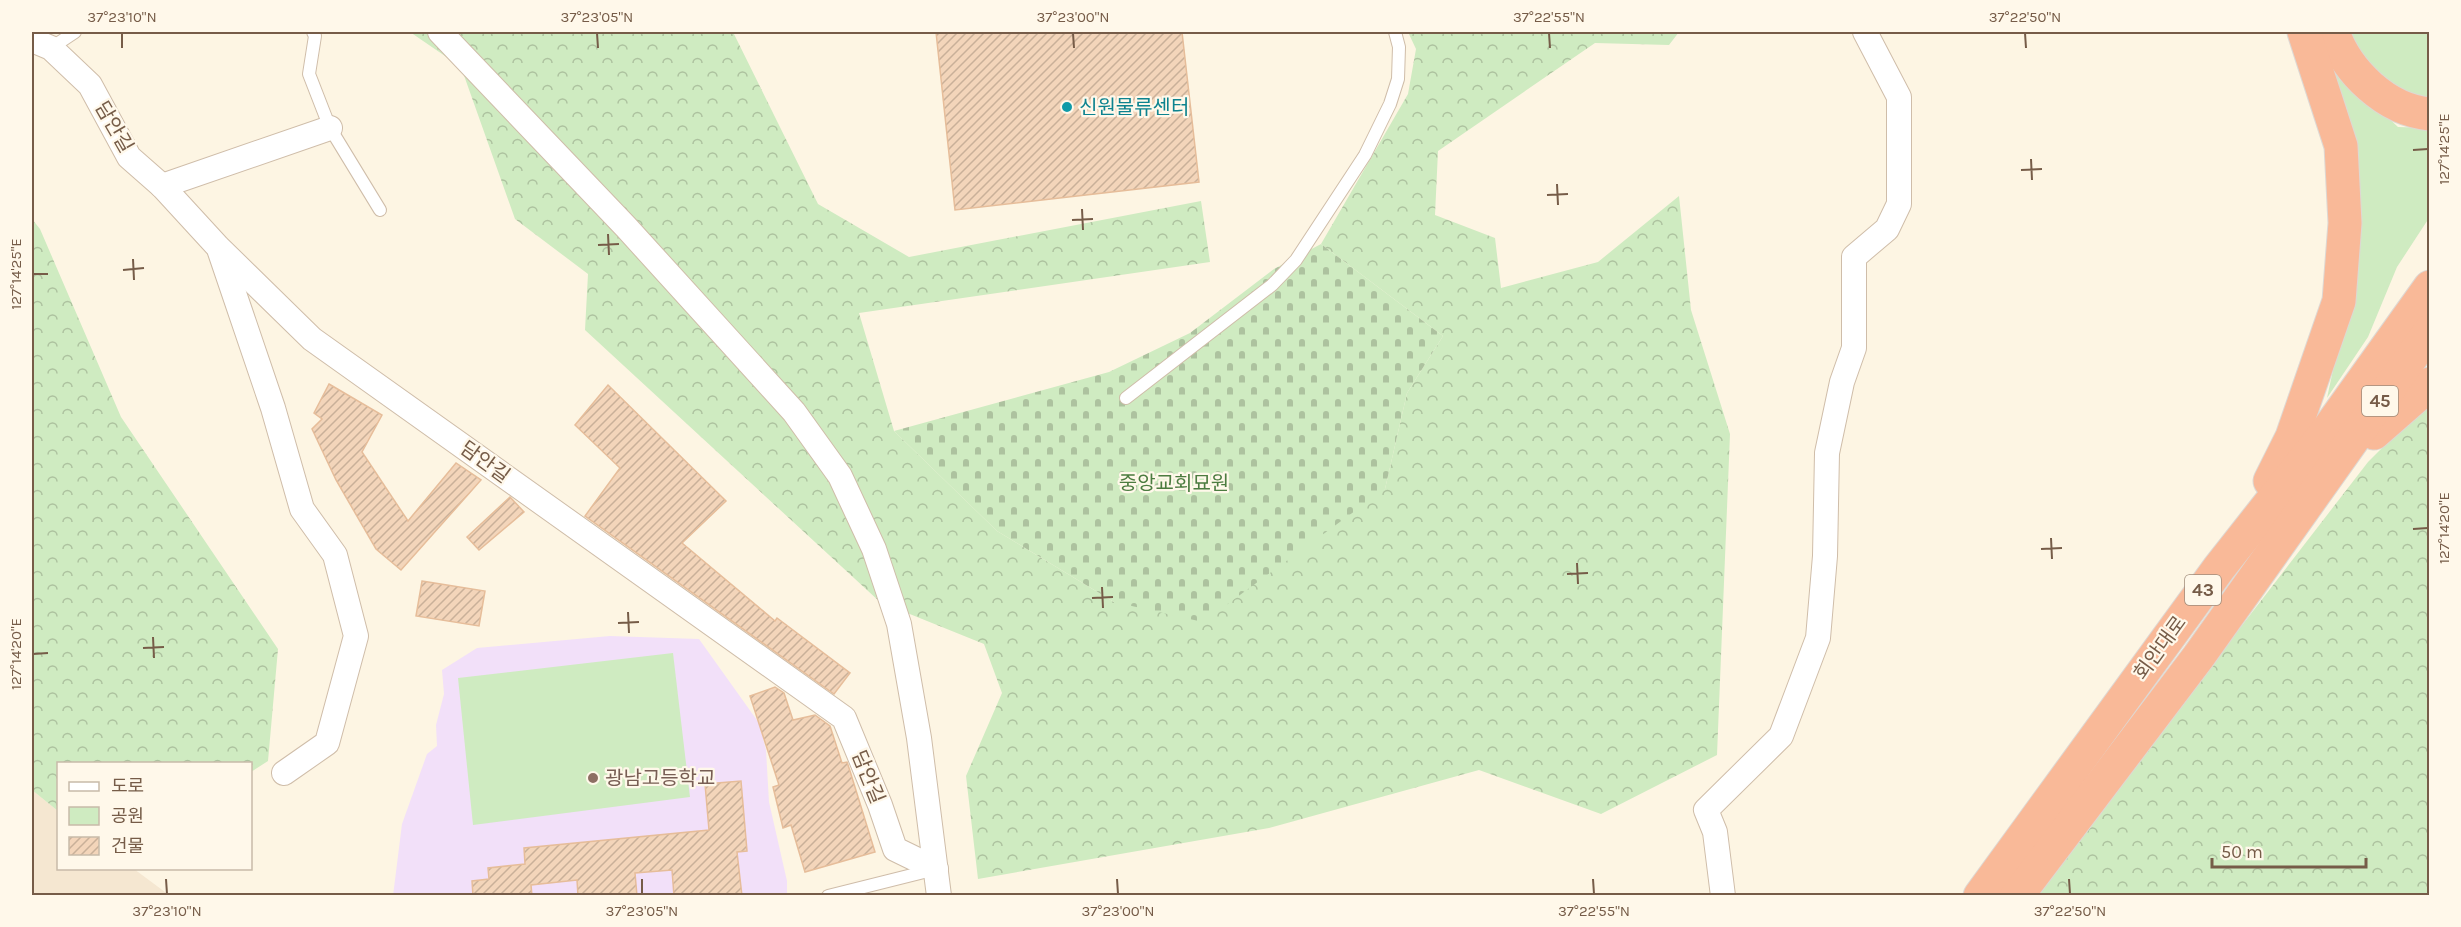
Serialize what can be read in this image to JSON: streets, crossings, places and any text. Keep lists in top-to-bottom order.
{
  "streets": {
    "highway": ["45", "43", "회안대로"],
    "street": ["담안길"]
  },
  "parks": ["중앙교회묘원"],
  "places": ["신원물류센터", "광남고등학교"],
  "legend": ["도로", "공원", "건물"],
  "scale_bar": "50 m",
  "coordinates": [
    "37°23'10\"N",
    "37°23'05\"N",
    "37°23'00\"N",
    "37°22'55\"N",
    "37°22'50\"N",
    "127°14'25\"E",
    "127°14'20\"E"
  ]
}
